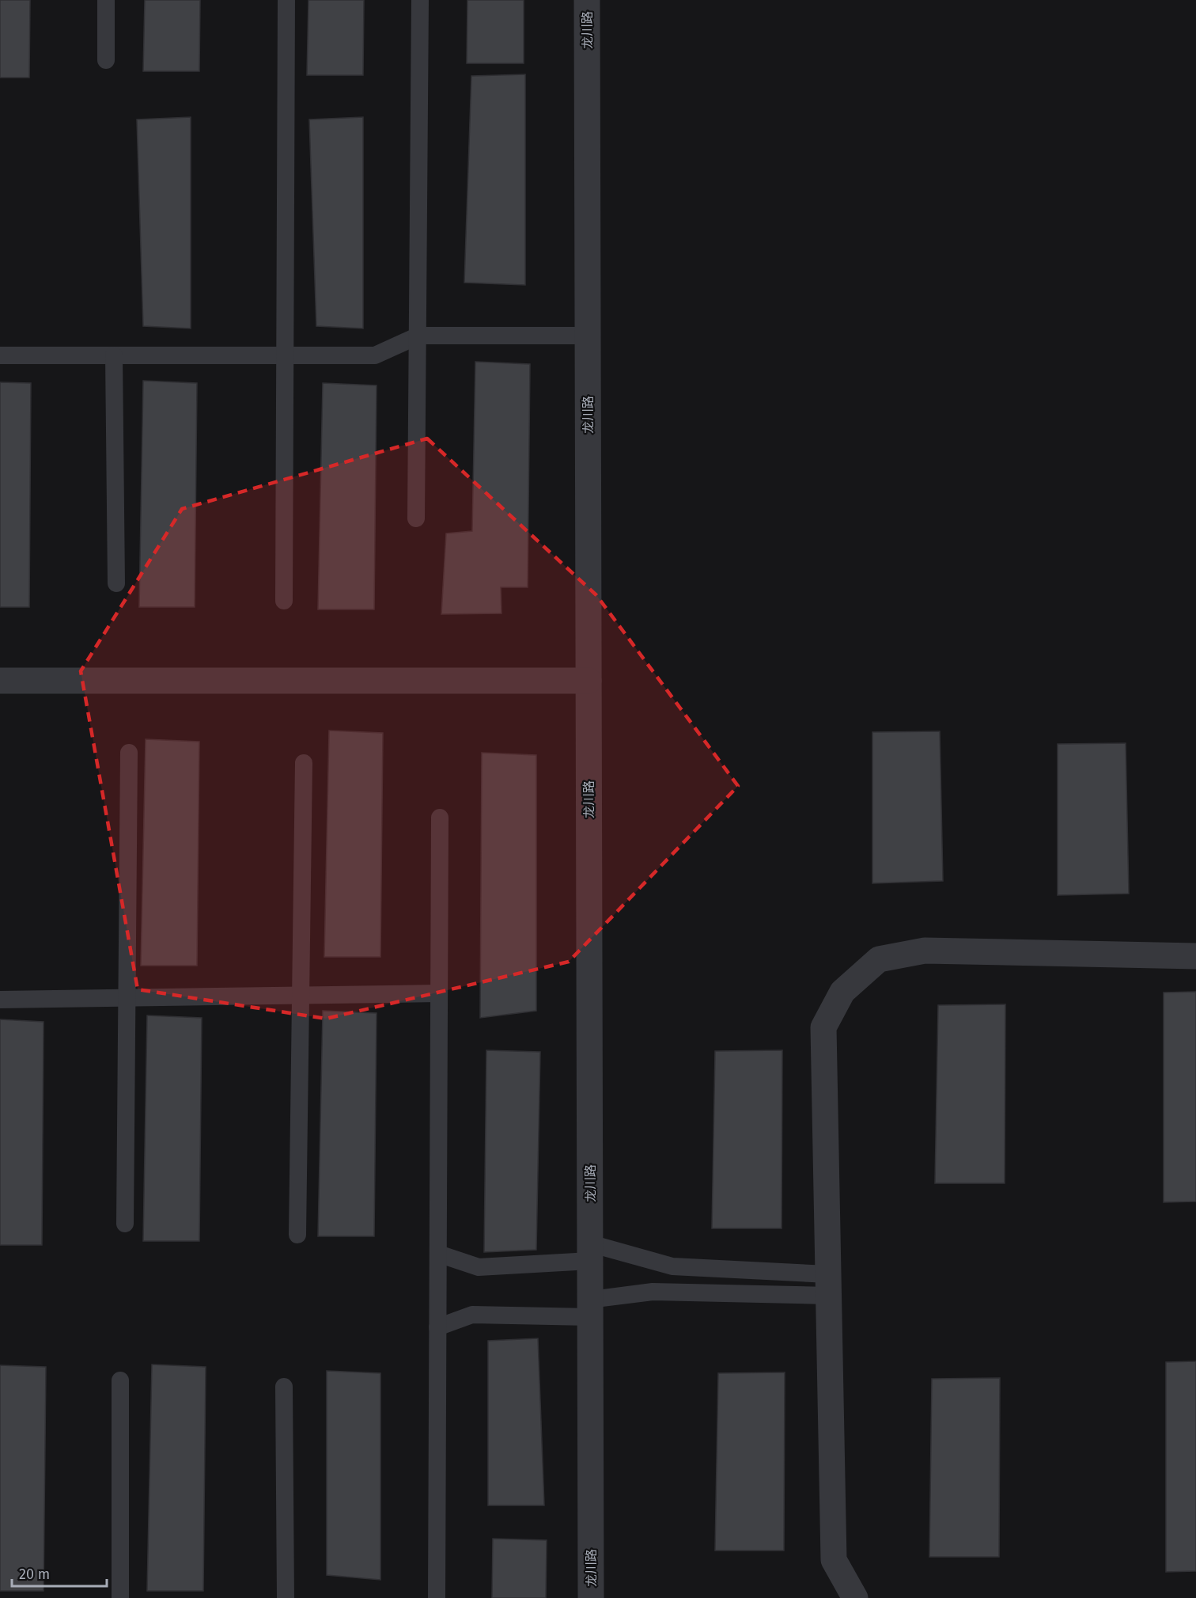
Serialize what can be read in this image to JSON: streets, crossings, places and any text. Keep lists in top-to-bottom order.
{
  "streets": {
    "street": ["龙川路"]
  },
  "scale_bar": "20 m"
}
